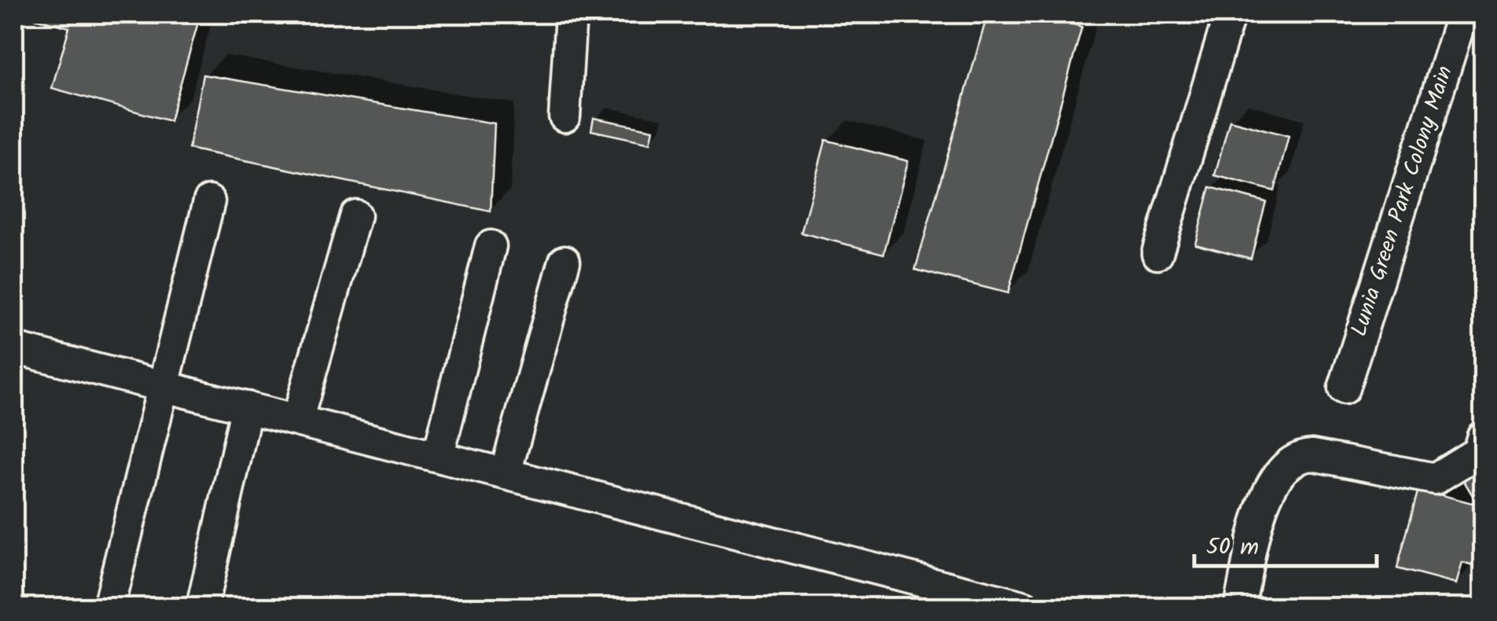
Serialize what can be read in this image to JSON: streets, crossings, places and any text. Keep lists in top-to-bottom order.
{
  "streets": {
    "street": ["Lunia Green Park Colony Main"]
  },
  "scale_bar": "50 m"
}
